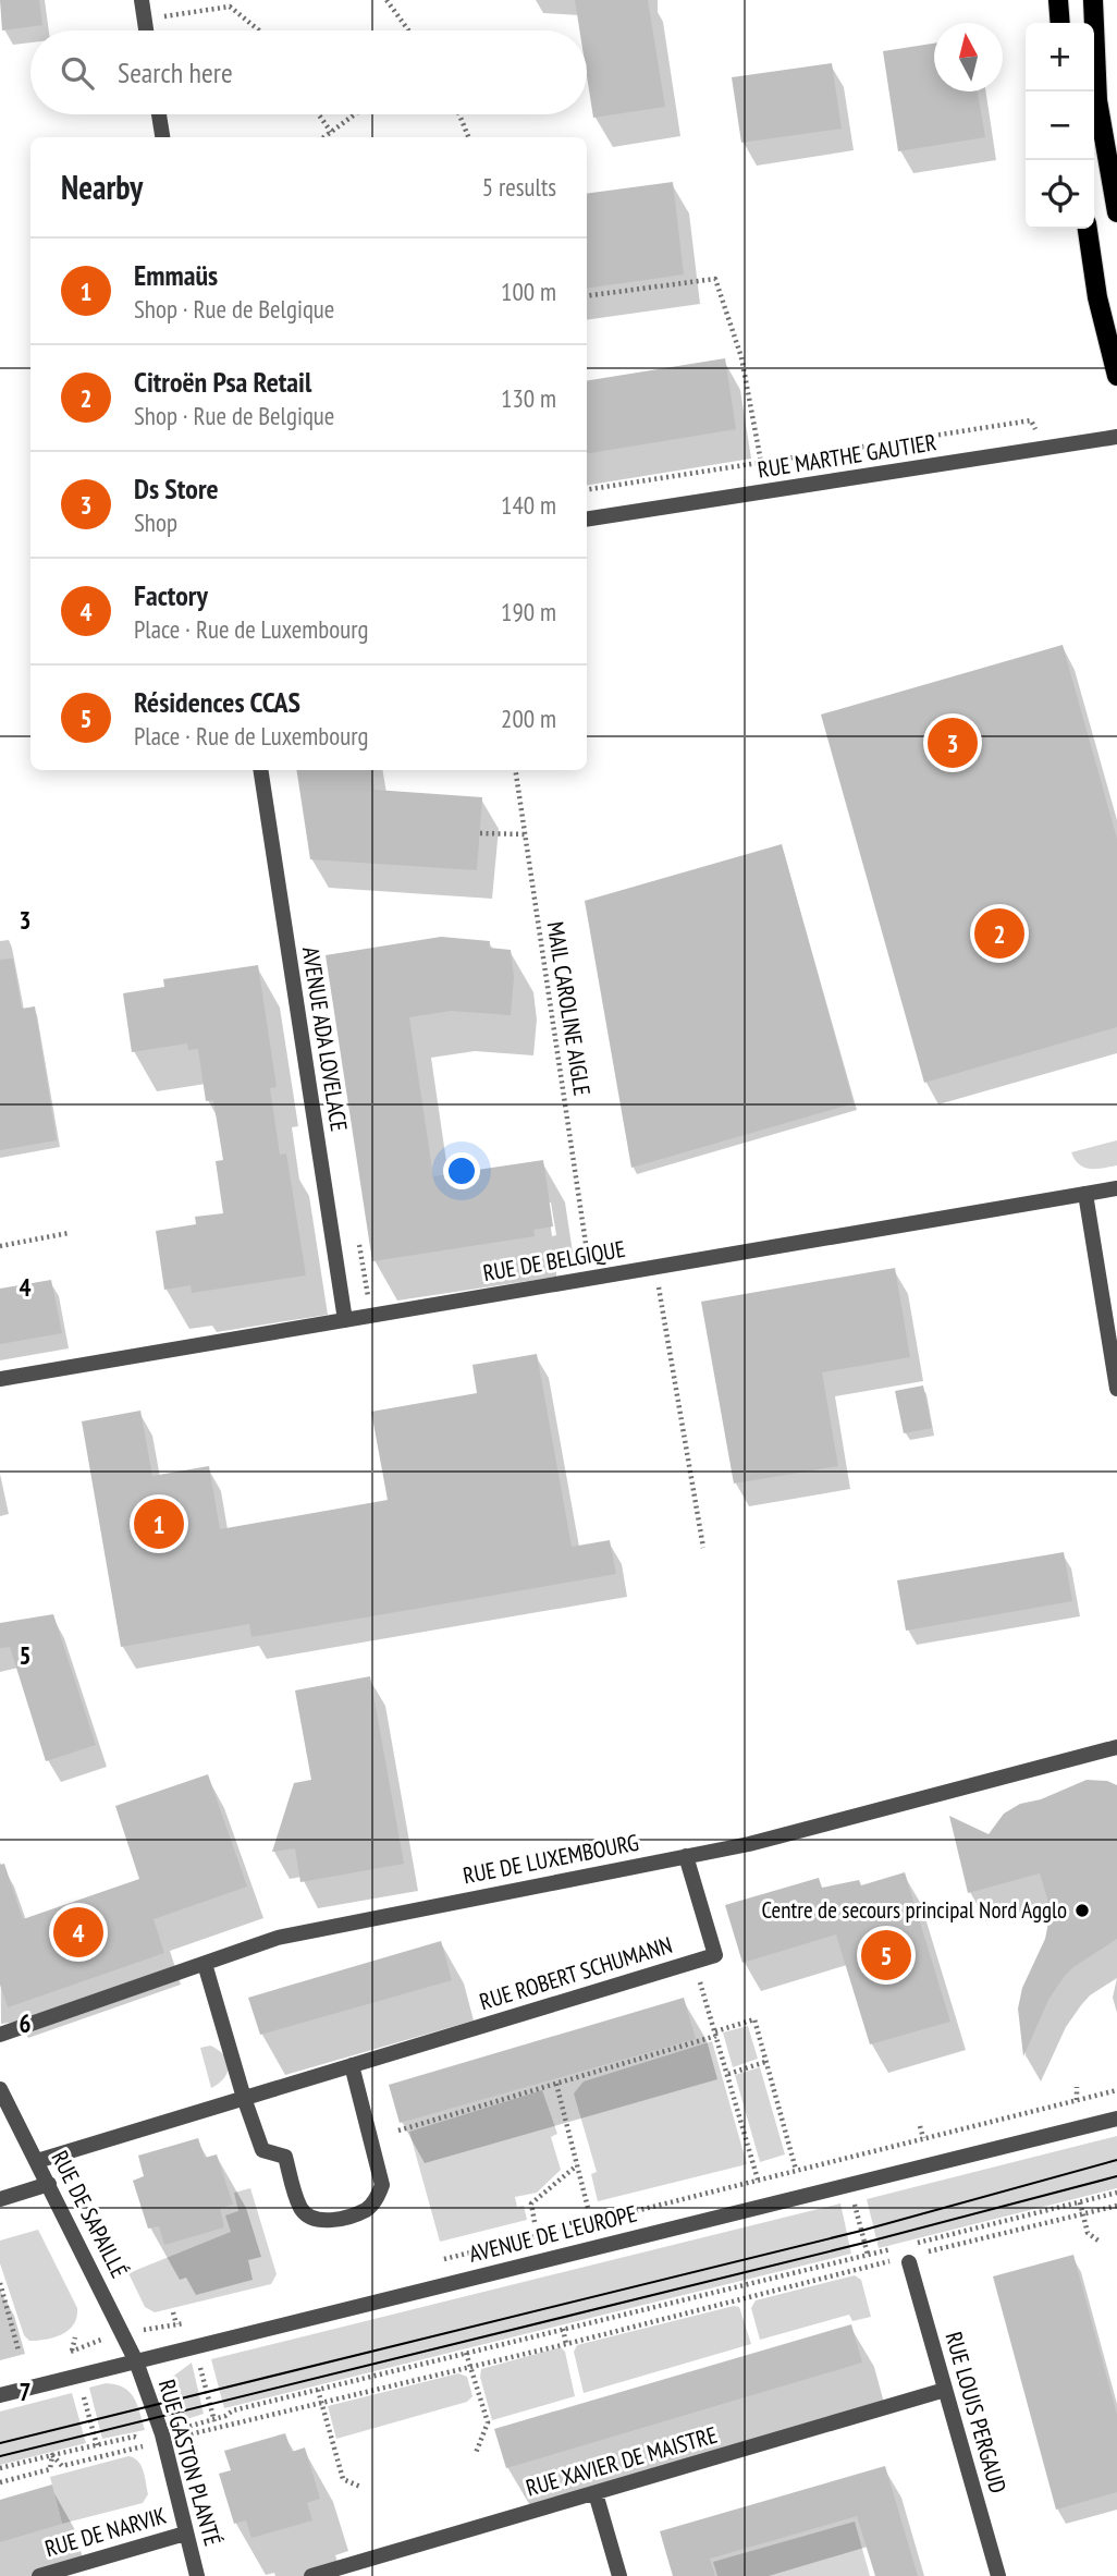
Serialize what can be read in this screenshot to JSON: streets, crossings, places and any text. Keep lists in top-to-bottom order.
{
  "streets": {
    "street": [
      "RUE MARTHE GAUTIER",
      "AVENUE ADA LOVELACE",
      "RUE DE BELGIQUE",
      "RUE DE LUXEMBOURG",
      "RUE ROBERT SCHUMANN",
      "RUE DE SAPAILLÉ",
      "AVENUE DE L'EUROPE",
      "RUE LOUIS PERGAUD",
      "RUE XAVIER DE MAISTRE",
      "RUE GASTON PLANTÉ",
      "RUE DE NARVIK"
    ],
    "path": ["MAIL CAROLINE AIGLE"]
  },
  "crossings": [
    ["AVENUE ADA LOVELACE", "RUE DE BELGIQUE"],
    ["RUE DE LUXEMBOURG", "RUE ROBERT SCHUMANN"],
    ["RUE ROBERT SCHUMANN", "RUE DE SAPAILLÉ"],
    ["RUE DE SAPAILLÉ", "AVENUE DE L'EUROPE"],
    ["RUE DE SAPAILLÉ", "RUE GASTON PLANTÉ"],
    ["AVENUE DE L'EUROPE", "RUE GASTON PLANTÉ"],
    ["RUE LOUIS PERGAUD", "RUE XAVIER DE MAISTRE"],
    ["RUE GASTON PLANTÉ", "RUE DE NARVIK"]
  ],
  "places": ["Centre de secours principal Nord Agglo"],
  "north": "top",
  "page": {
    "map_buttons": ["+", "−"],
    "search": "Search here",
    "heading": ["Nearby", "5 results"],
    "list": [
      {
        "mark": "1",
        "name": "Emmaüs",
        "note": "Shop · Rue de Belgique",
        "value": "100 m"
      },
      {
        "mark": "2",
        "name": "Citroën Psa Retail",
        "note": "Shop · Rue de Belgique",
        "value": "130 m"
      },
      {
        "mark": "3",
        "name": "Ds Store",
        "note": "Shop",
        "value": "140 m"
      },
      {
        "mark": "4",
        "name": "Factory",
        "note": "Place · Rue de Luxembourg",
        "value": "190 m"
      },
      {
        "mark": "5",
        "name": "Résidences CCAS",
        "note": "Place · Rue de Luxembourg",
        "value": "200 m"
      }
    ],
    "pins": [
      "3",
      "2",
      "1",
      "4",
      "5"
    ]
  },
  "grid": {
    "rows": [
      "3",
      "4",
      "5",
      "6",
      "7"
    ]
  }
}
